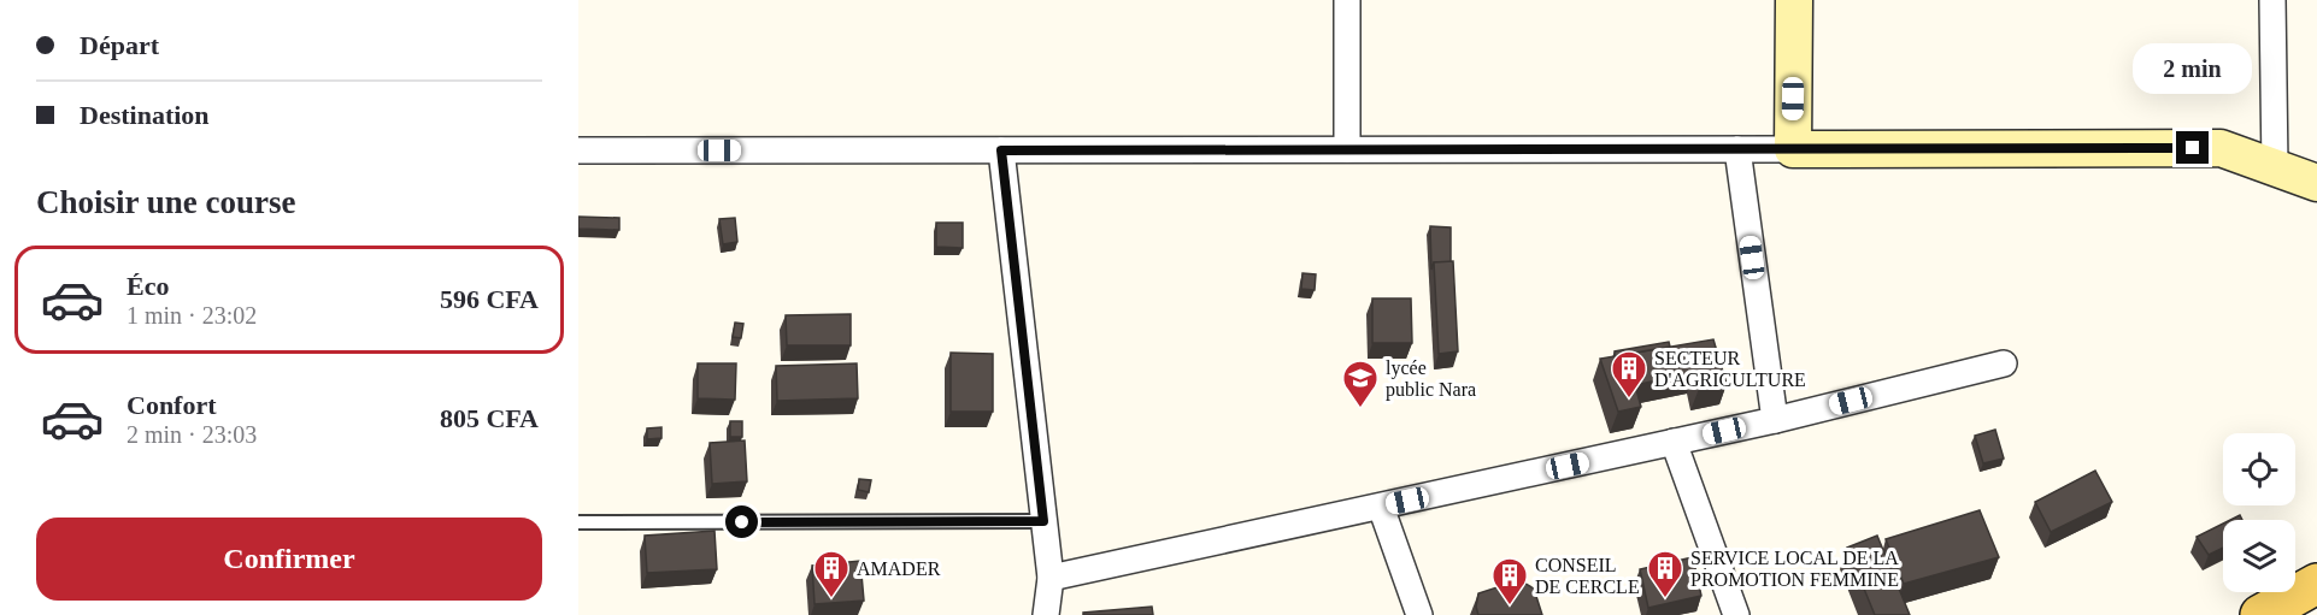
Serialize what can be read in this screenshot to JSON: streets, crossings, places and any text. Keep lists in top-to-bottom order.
{
  "places": {
    "building": [
      "SECTEUR D'AGRICULTURE",
      "AMADER",
      "SERVICE LOCAL DE LA PROMOTION FEMMINE",
      "CONSEIL DE CERCLE"
    ],
    "school or university": ["lycée public Nara"]
  },
  "page": {
    "banner": ["Départ", "Destination"],
    "bubble": "2 min",
    "heading": "Choisir une course",
    "list": [
      {
        "name": "Éco",
        "note": "1 min · 23:02",
        "value": "596 CFA"
      },
      {
        "name": "Confort",
        "note": "2 min · 23:03",
        "value": "805 CFA"
      }
    ],
    "buttons": "Confirmer"
  }
}
